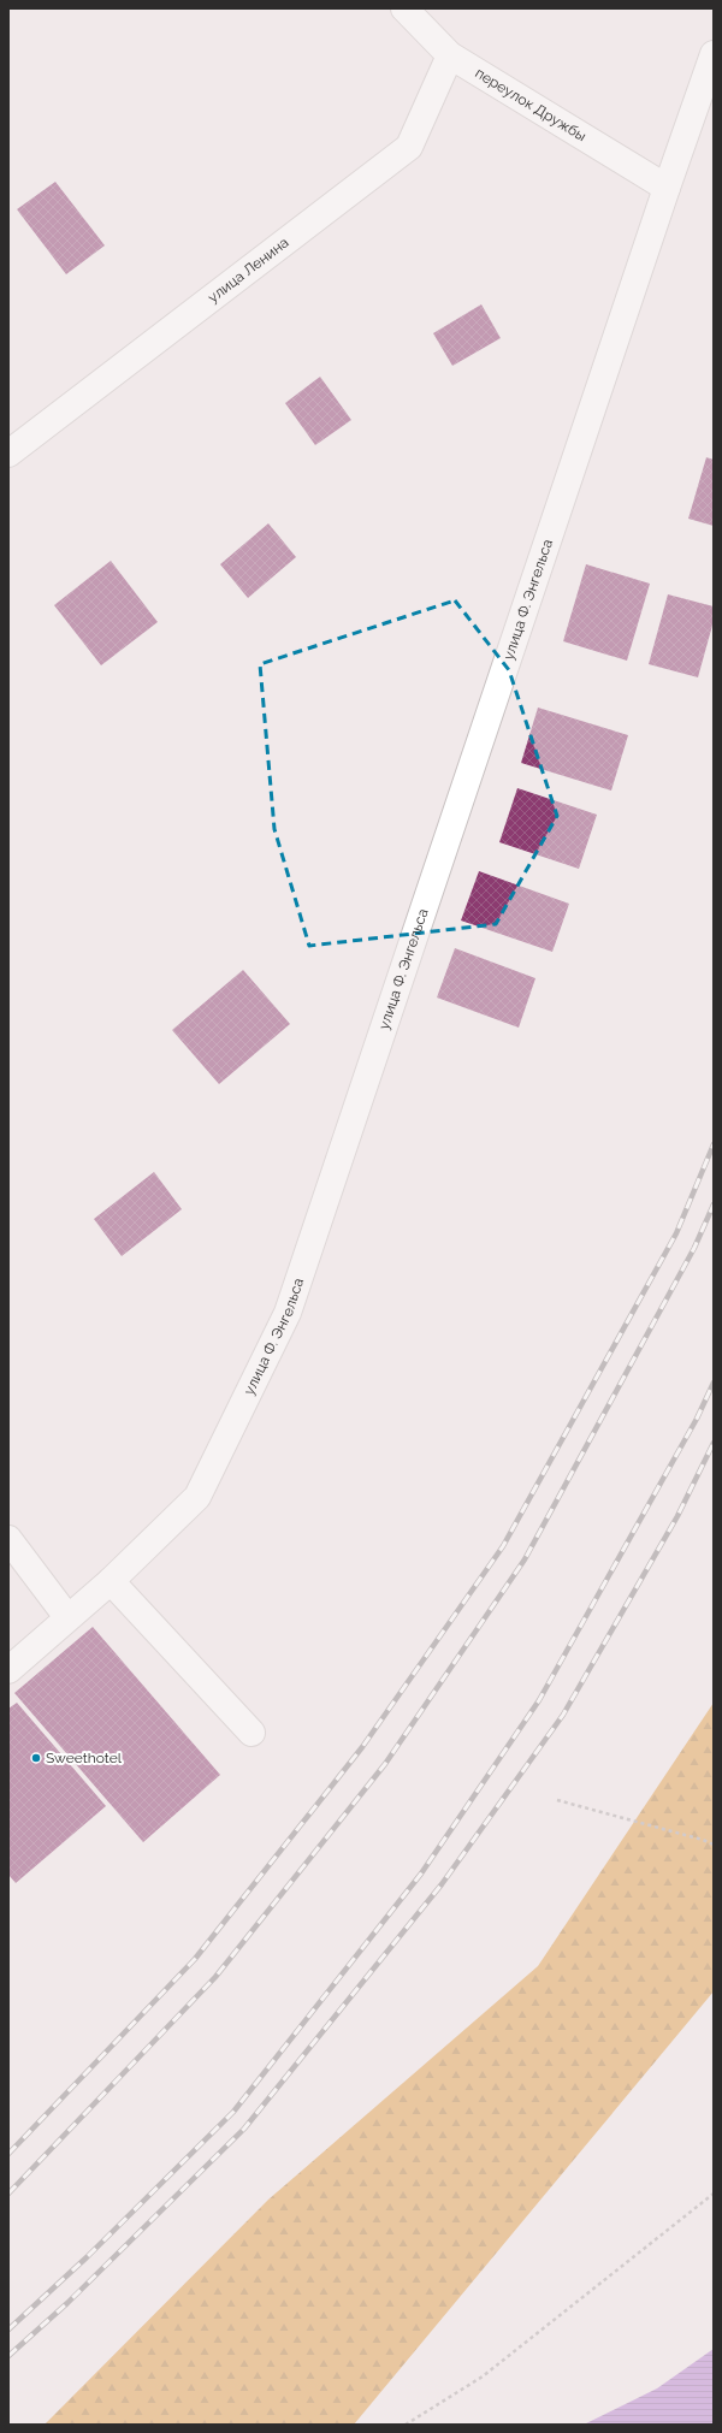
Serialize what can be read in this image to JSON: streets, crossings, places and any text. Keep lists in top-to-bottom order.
{
  "streets": {
    "street": ["переулок Дружбы", "улица Ленина", "улица Ф. Энгельса"]
  },
  "crossings": [
    ["переулок Дружбы", "улица Ленина"],
    ["переулок Дружбы", "улица Ф. Энгельса"]
  ],
  "places": ["Sweethotel"]
}
